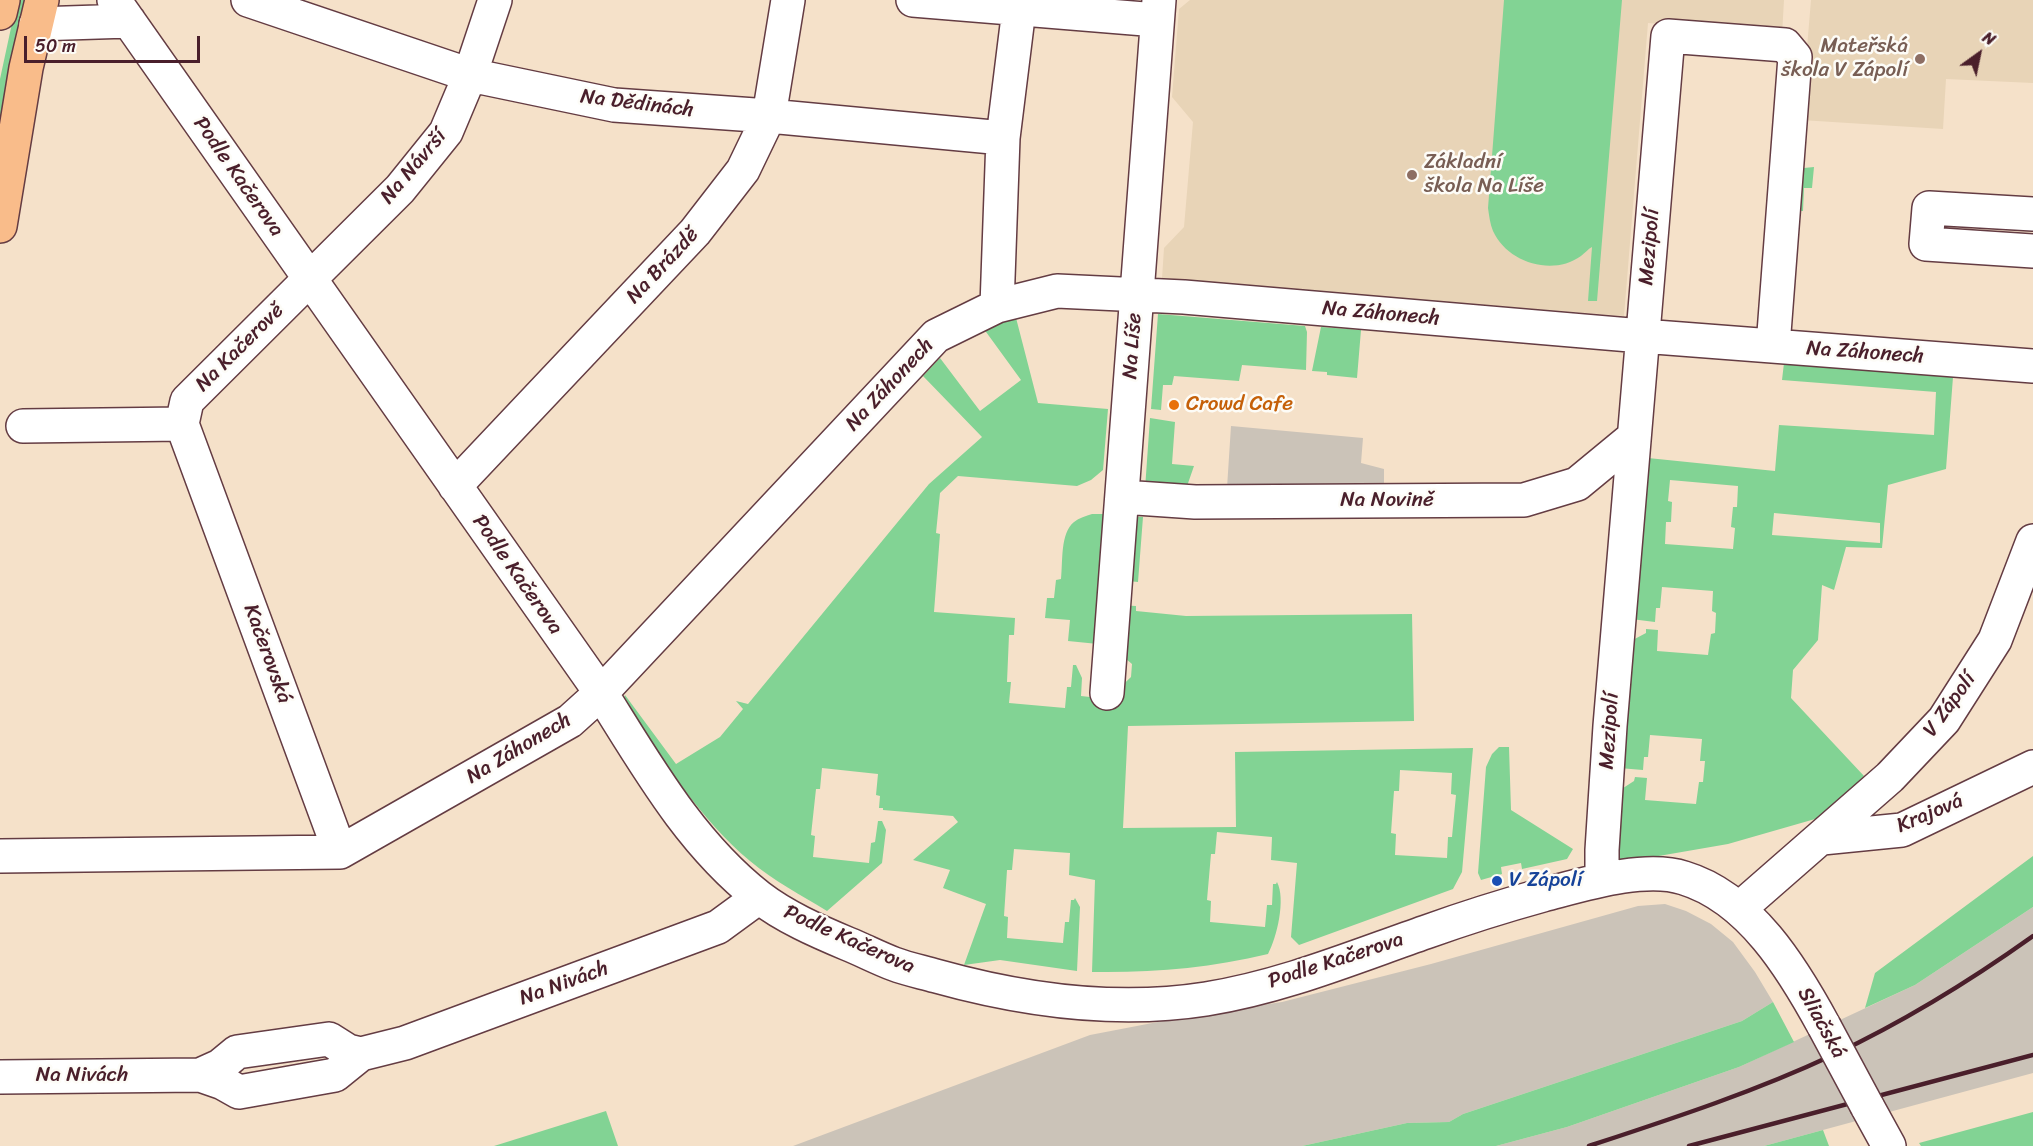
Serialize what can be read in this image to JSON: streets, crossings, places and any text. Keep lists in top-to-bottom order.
{
  "streets": {
    "street": [
      "Na Dědinách",
      "Na Návrší",
      "Podle Kačerova",
      "Mezipolí",
      "Na Brázdě",
      "Na Záhonech",
      "Na Líše",
      "Na Kačerově",
      "Na Novině",
      "Kačerovská",
      "V Zápolí",
      "Krajová",
      "Na Nivách",
      "Sliačská"
    ]
  },
  "crossings": [
    ["Na Dědinách", "Na Návrší"],
    ["Na Dědinách", "Na Brázdě"],
    ["Na Návrší", "Podle Kačerova"],
    ["Na Návrší", "Na Kačerově"],
    ["Podle Kačerova", "Mezipolí"],
    ["Podle Kačerova", "Na Brázdě"],
    ["Podle Kačerova", "Na Záhonech"],
    ["Podle Kačerova", "Na Kačerově"],
    ["Podle Kačerova", "V Zápolí"],
    ["Podle Kačerova", "Na Nivách"],
    ["Podle Kačerova", "Sliačská"],
    ["Mezipolí", "Na Záhonech"],
    ["Mezipolí", "Na Novině"],
    ["Na Záhonech", "Na Líše"],
    ["Na Záhonech", "Kačerovská"],
    ["Na Líše", "Na Novině"],
    ["Na Kačerově", "Kačerovská"],
    ["V Zápolí", "Krajová"],
    ["V Zápolí", "Sliačská"]
  ],
  "places": [
    "Mateřská škola V Zápolí",
    "Základní škola Na Líše",
    "Crowd Cafe",
    "V Zápolí"
  ],
  "scale_bar": "50 m",
  "north": "top right"
}
